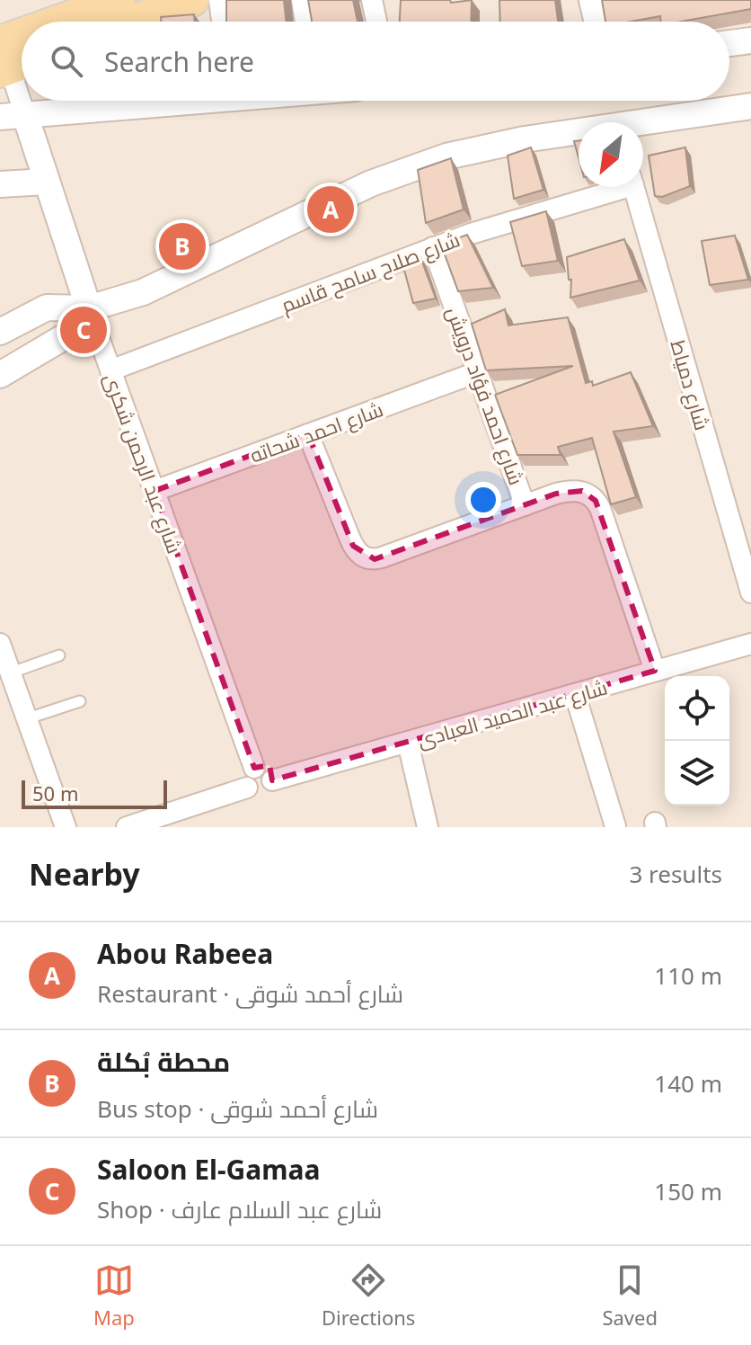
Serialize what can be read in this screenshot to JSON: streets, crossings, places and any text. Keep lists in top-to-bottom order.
{
  "streets": {
    "street": [
      "شارع صلاح سامح قاسم",
      "شارع دمياط",
      "شارع احمد فؤاد درويش",
      "شارع احمد شحاته",
      "شارع عبد الرحمن شكرى",
      "شارع عبد الحميد العبادى"
    ]
  },
  "crossings": [
    ["شارع صلاح سامح قاسم", "شارع احمد فؤاد درويش"],
    ["شارع صلاح سامح قاسم", "شارع عبد الرحمن شكرى"],
    ["شارع احمد فؤاد درويش", "شارع احمد شحاته"],
    ["شارع احمد فؤاد درويش", "شارع عبد الحميد العبادى"],
    ["شارع احمد شحاته", "شارع عبد الرحمن شكرى"],
    ["شارع عبد الرحمن شكرى", "شارع عبد الحميد العبادى"]
  ],
  "scale_bar": "50 m",
  "north": "bottom left",
  "page": {
    "search": "Search here",
    "pins": ["A", "B", "C"],
    "scale": "50 m",
    "heading": ["Nearby", "3 results"],
    "list": [
      {
        "mark": "A",
        "name": "Abou Rabeea",
        "note": "Restaurant · شارع أحمد شوقى",
        "value": "110 m"
      },
      {
        "mark": "B",
        "name": "محطة بُكلة",
        "note": "Bus stop · شارع أحمد شوقى",
        "value": "140 m"
      },
      {
        "mark": "C",
        "name": "Saloon El-Gamaa",
        "note": "Shop · شارع عبد السلام عارف",
        "value": "150 m"
      }
    ],
    "nav": ["Map", "Directions", "Saved"]
  }
}
